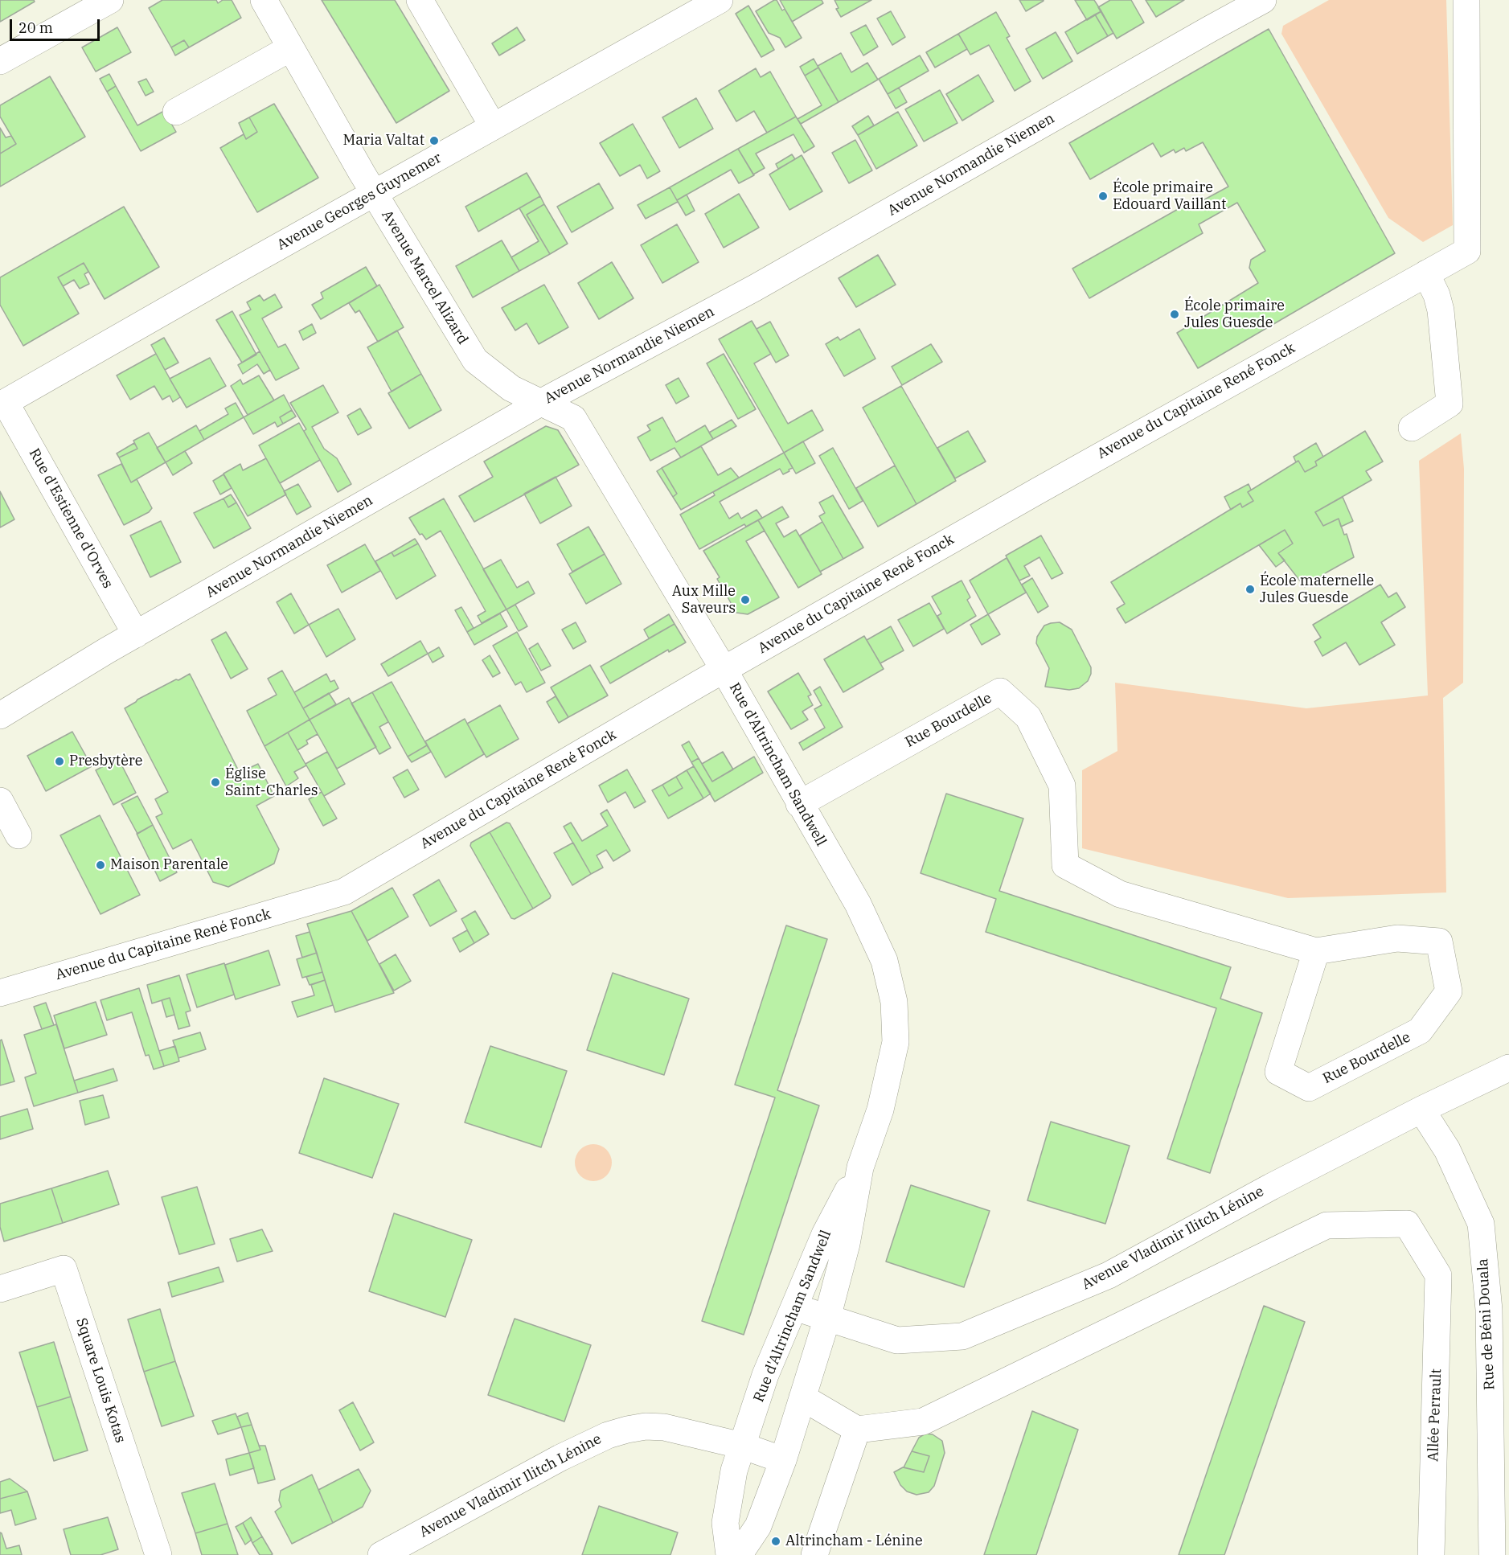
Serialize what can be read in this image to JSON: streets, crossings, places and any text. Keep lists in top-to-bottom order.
{
  "streets": {
    "street": [
      "Avenue Normandie Niemen",
      "Avenue Georges Guynemer",
      "Avenue Marcel Alizard",
      "Avenue du Capitaine René Fonck",
      "Rue d'Estienne d'Orves",
      "Rue Bourdelle",
      "Rue d'Altrincham Sandwell",
      "Avenue Vladimir Ilitch Lénine",
      "Rue de Béni Douala",
      "Square Louis Kotas",
      "Allée Perrault"
    ]
  },
  "crossings": [
    ["Avenue Normandie Niemen", "Avenue Marcel Alizard"],
    ["Avenue Normandie Niemen", "Rue d'Estienne d'Orves"],
    ["Avenue Normandie Niemen", "Rue d'Altrincham Sandwell"],
    ["Avenue Georges Guynemer", "Avenue Marcel Alizard"],
    ["Avenue Georges Guynemer", "Rue d'Estienne d'Orves"],
    ["Avenue Marcel Alizard", "Rue d'Altrincham Sandwell"],
    ["Avenue du Capitaine René Fonck", "Rue d'Altrincham Sandwell"],
    ["Rue Bourdelle", "Rue d'Altrincham Sandwell"],
    ["Rue d'Altrincham Sandwell", "Avenue Vladimir Ilitch Lénine"],
    ["Avenue Vladimir Ilitch Lénine", "Rue de Béni Douala"]
  ],
  "places": [
    "Maria Valtat",
    "École primaire Edouard Vaillant",
    "École primaire Jules Guesde",
    "École maternelle Jules Guesde",
    "Aux Mille Saveurs",
    "Presbytère",
    "Église Saint-Charles",
    "Maison Parentale",
    "Altrincham - Lénine"
  ],
  "scale_bar": "20 m"
}
